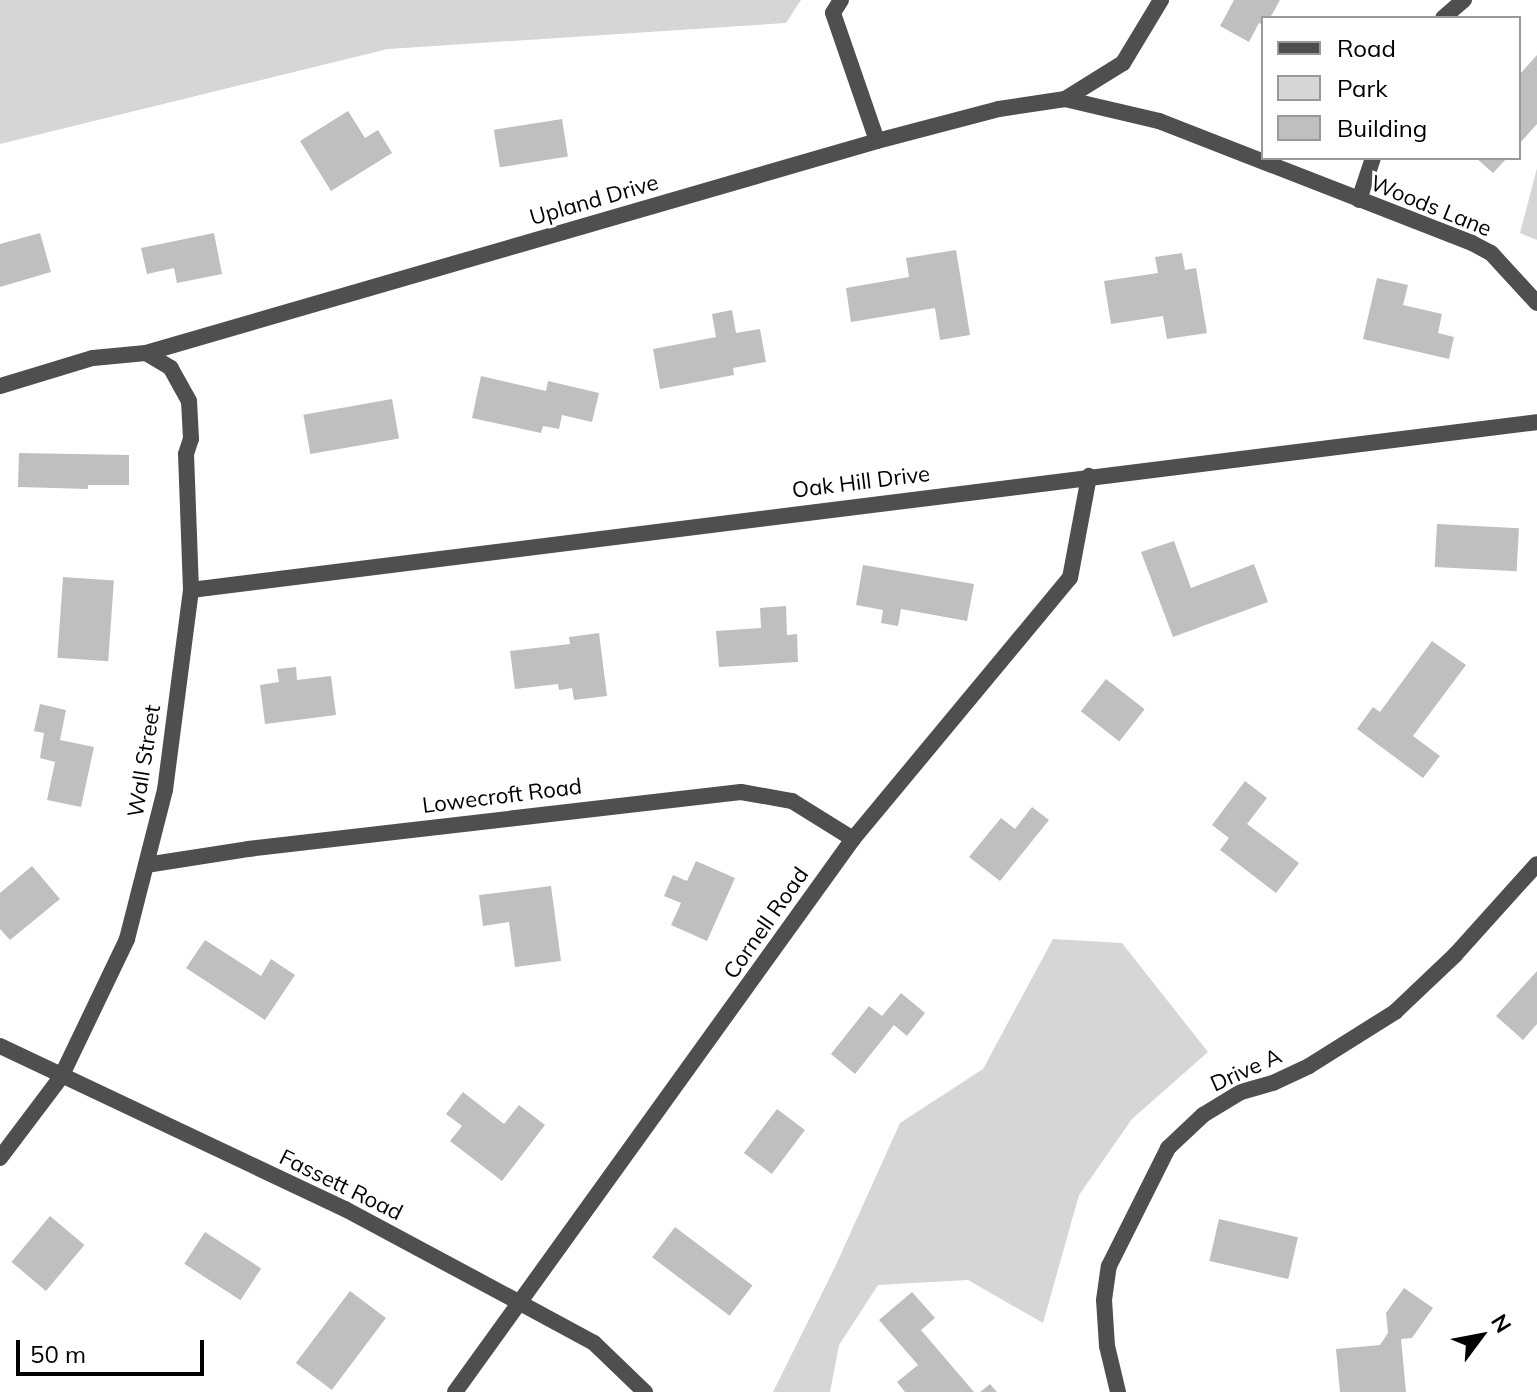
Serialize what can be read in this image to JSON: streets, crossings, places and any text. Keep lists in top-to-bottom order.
{
  "streets": {
    "street": [
      "Upland Drive",
      "Woods Lane",
      "Oak Hill Drive",
      "Wall Street",
      "Lowecroft Road",
      "Cornell Road",
      "Drive A",
      "Fassett Road"
    ]
  },
  "crossings": [
    ["Upland Drive", "Woods Lane"],
    ["Upland Drive", "Wall Street"],
    ["Oak Hill Drive", "Wall Street"],
    ["Oak Hill Drive", "Cornell Road"],
    ["Wall Street", "Lowecroft Road"],
    ["Wall Street", "Fassett Road"],
    ["Lowecroft Road", "Cornell Road"],
    ["Cornell Road", "Fassett Road"]
  ],
  "legend": ["Road", "Park", "Building"],
  "scale_bar": "50 m",
  "north": "top right"
}
